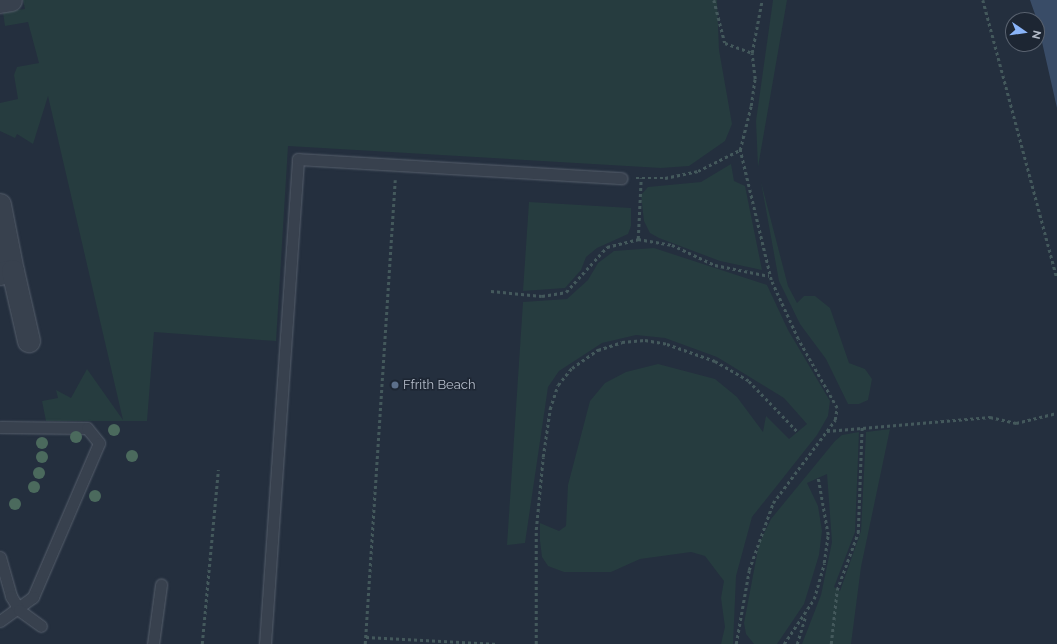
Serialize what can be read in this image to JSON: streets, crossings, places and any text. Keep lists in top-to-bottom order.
{
  "places": ["Ffrith Beach"],
  "north": "right"
}
